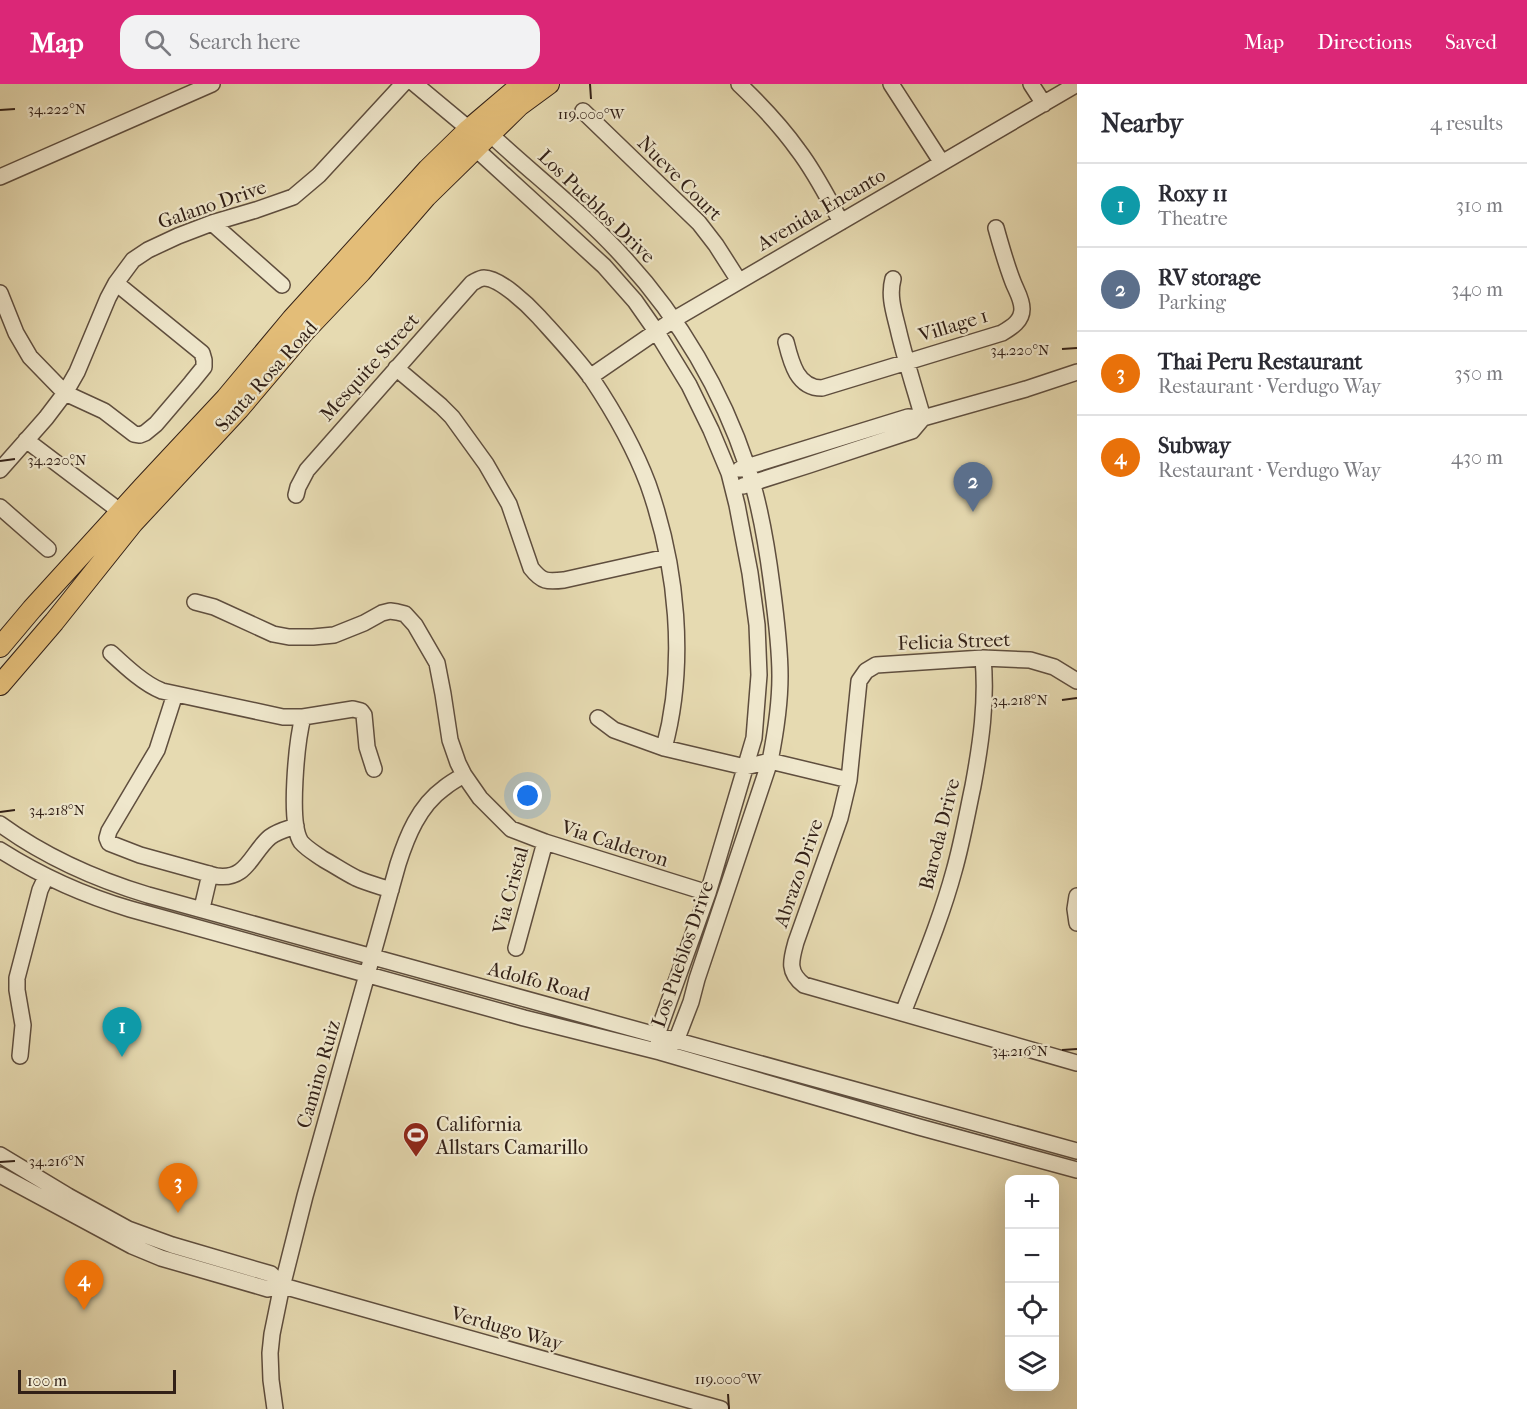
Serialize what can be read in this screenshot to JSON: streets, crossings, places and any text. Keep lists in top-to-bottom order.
{
  "streets": {
    "main road": ["Santa Rosa Road"],
    "street": [
      "Nueve Court",
      "Galano Drive",
      "Los Pueblos Drive",
      "Avenida Encanto",
      "Village 1",
      "Mesquite Street",
      "Felicia Street",
      "Baroda Drive",
      "Via Calderon",
      "Abrazo Drive",
      "Via Cristal",
      "Adolfo Road",
      "Camino Ruiz",
      "Verdugo Way"
    ]
  },
  "crossings": [
    ["Nueve Court", "Avenida Encanto"],
    ["Los Pueblos Drive", "Avenida Encanto"],
    ["Los Pueblos Drive", "Santa Rosa Road"],
    ["Los Pueblos Drive", "Via Calderon"],
    ["Los Pueblos Drive", "Adolfo Road"],
    ["Avenida Encanto", "Mesquite Street"],
    ["Felicia Street", "Baroda Drive"],
    ["Felicia Street", "Abrazo Drive"],
    ["Baroda Drive", "Abrazo Drive"],
    ["Via Calderon", "Via Cristal"],
    ["Via Calderon", "Camino Ruiz"],
    ["Adolfo Road", "Camino Ruiz"],
    ["Camino Ruiz", "Verdugo Way"]
  ],
  "places": {
    "sports": ["California Allstars Camarillo"]
  },
  "scale_bar": "100 m",
  "page": {
    "header": "Map",
    "search": "Search here",
    "nav": ["Map", "Directions", "Saved"],
    "heading": ["Nearby", "4 results"],
    "list": [
      {
        "mark": "1",
        "name": "Roxy 11",
        "note": "Theatre",
        "value": "310 m"
      },
      {
        "mark": "2",
        "name": "RV storage",
        "note": "Parking",
        "value": "340 m"
      },
      {
        "mark": "3",
        "name": "Thai Peru Restaurant",
        "note": "Restaurant · Verdugo Way",
        "value": "350 m"
      },
      {
        "mark": "4",
        "name": "Subway",
        "note": "Restaurant · Verdugo Way",
        "value": "430 m"
      }
    ],
    "pins": [
      "2",
      "1",
      "3",
      "4"
    ],
    "map_buttons": ["+", "−"],
    "scale": "100 m"
  },
  "coordinates": [
    "34.222°N",
    "119.000°W",
    "34.220°N",
    "34.218°N",
    "34.216°N"
  ]
}
